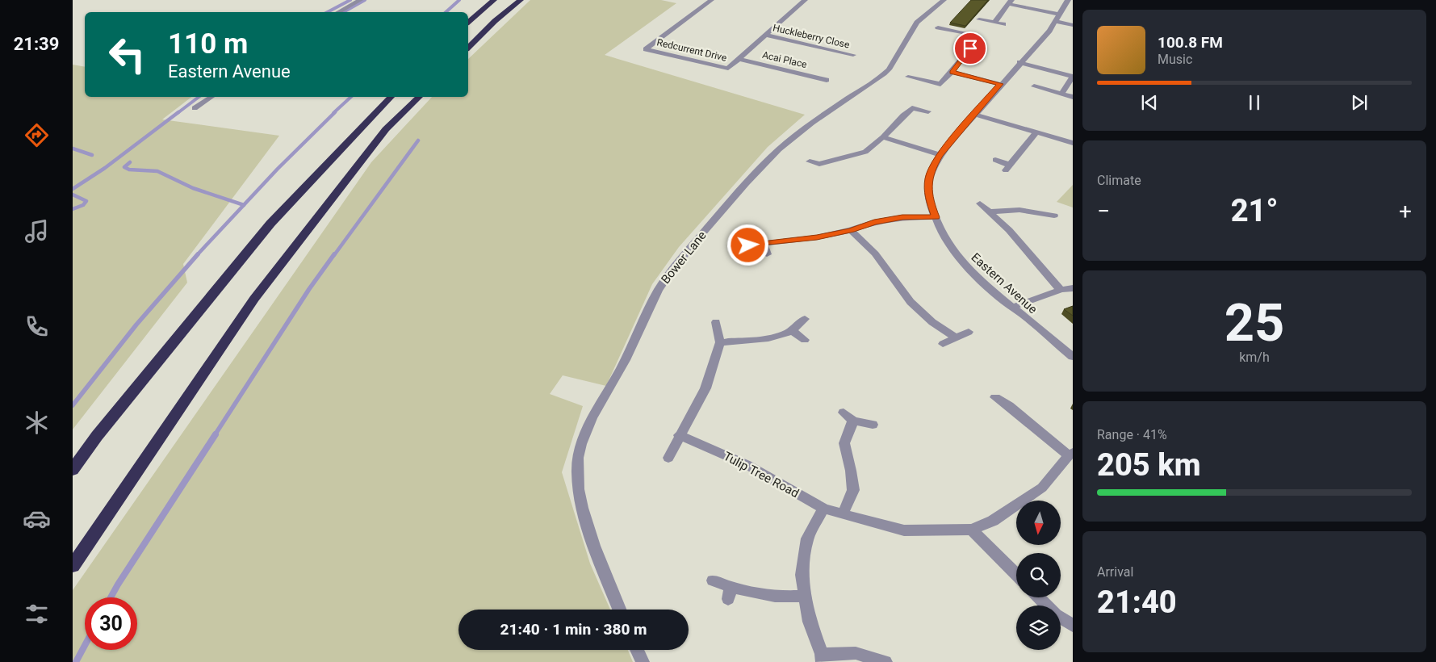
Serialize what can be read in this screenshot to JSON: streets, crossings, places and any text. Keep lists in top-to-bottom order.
{
  "streets": {
    "street": [
      "Huckleberry Close",
      "Redcurrent Drive",
      "Acai Place",
      "Bower Lane",
      "Eastern Avenue",
      "Tulip Tree Road"
    ]
  },
  "crossings": [
    ["Huckleberry Close", "Redcurrent Drive"],
    ["Redcurrent Drive", "Acai Place"]
  ],
  "north": "bottom",
  "page": {
    "tabs": "21:39",
    "turn": ["110 m", "Eastern Avenue"],
    "song": ["100.8 FM", "Music"],
    "tile": [
      "Climate",
      ["25", "km/h"],
      ["Range · 41%", "205 km"],
      ["Arrival", "21:40"]
    ],
    "heat": ["−", "21°", "+"],
    "limit": "30",
    "trip": "21:40 · 1 min · 380 m"
  }
}
